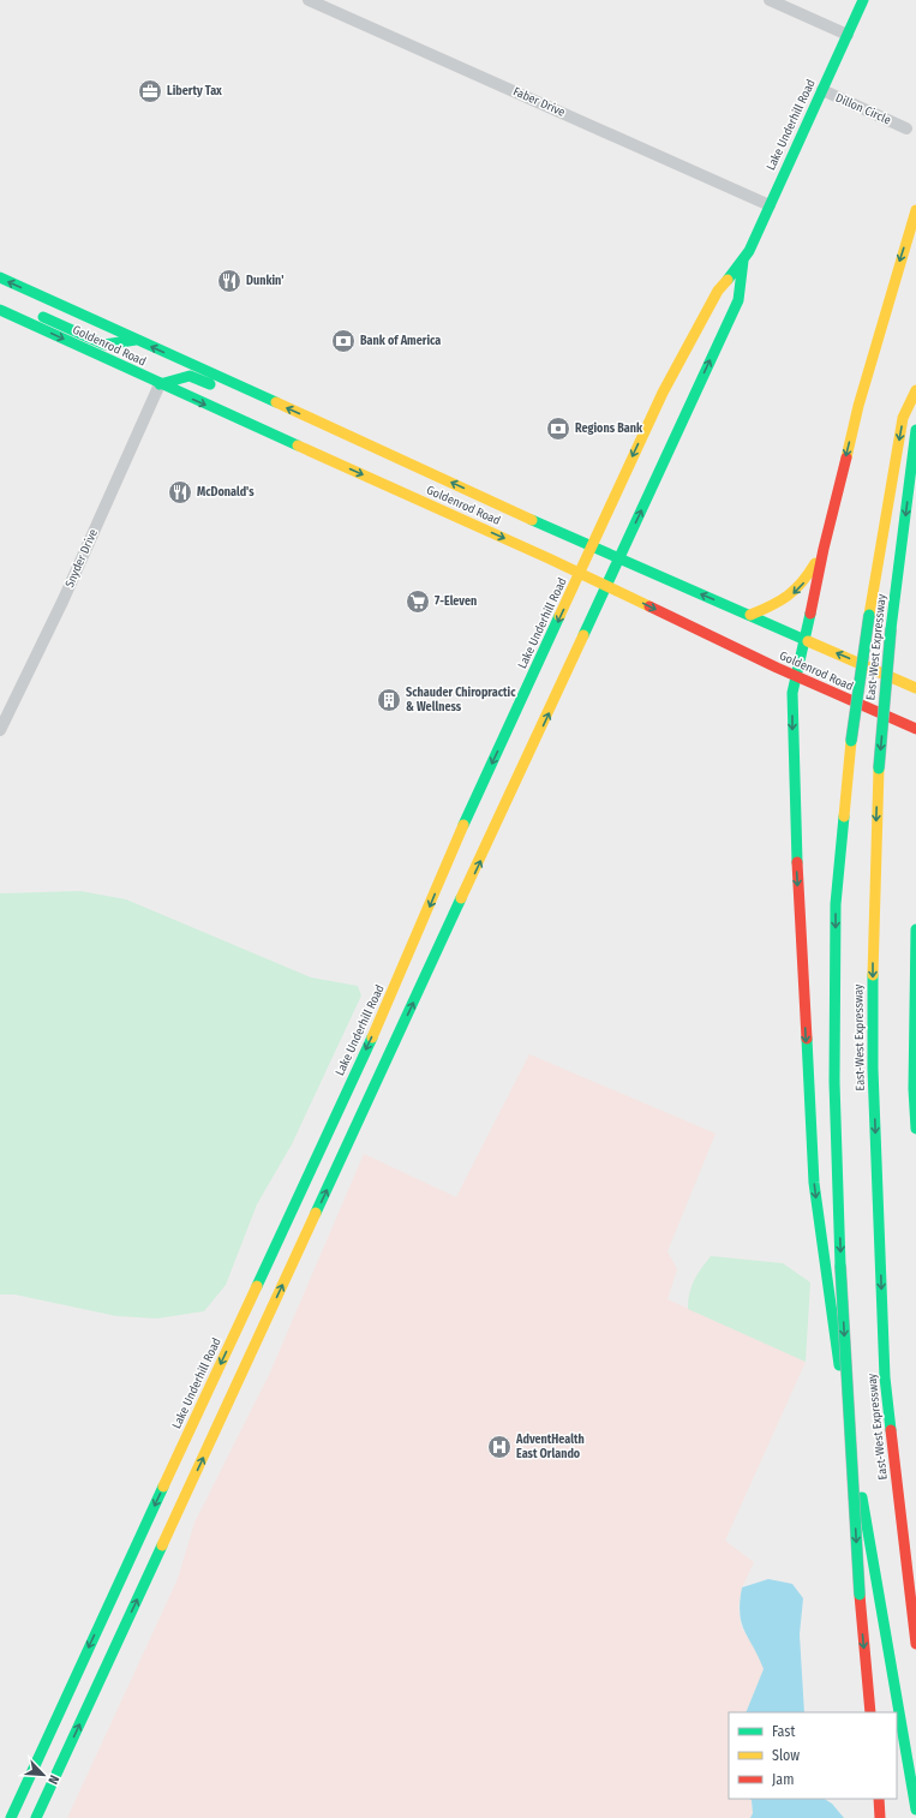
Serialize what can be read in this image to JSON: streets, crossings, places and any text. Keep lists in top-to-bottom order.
{
  "streets": {
    "main road": ["Lake Underhill Road", "Goldenrod Road", "East-West Expressway"],
    "street": ["Faber Drive", "Dillon Circle", "Snyder Drive"]
  },
  "crossings": [
    ["Faber Drive", "Lake Underhill Road"],
    ["Dillon Circle", "Lake Underhill Road"],
    ["Lake Underhill Road", "Goldenrod Road"],
    ["Goldenrod Road", "Snyder Drive"]
  ],
  "places": {
    "office": ["Liberty Tax"],
    "restaurant": ["Dunkin'", "McDonald's"],
    "bank": ["Bank of America", "Regions Bank"],
    "supermarket": ["7-Eleven"],
    "building": ["Schauder Chiropractic & Wellness"],
    "hospital": ["AdventHealth East Orlando"]
  },
  "legend": ["Fast", "Slow", "Jam"],
  "north": "bottom right"
}
